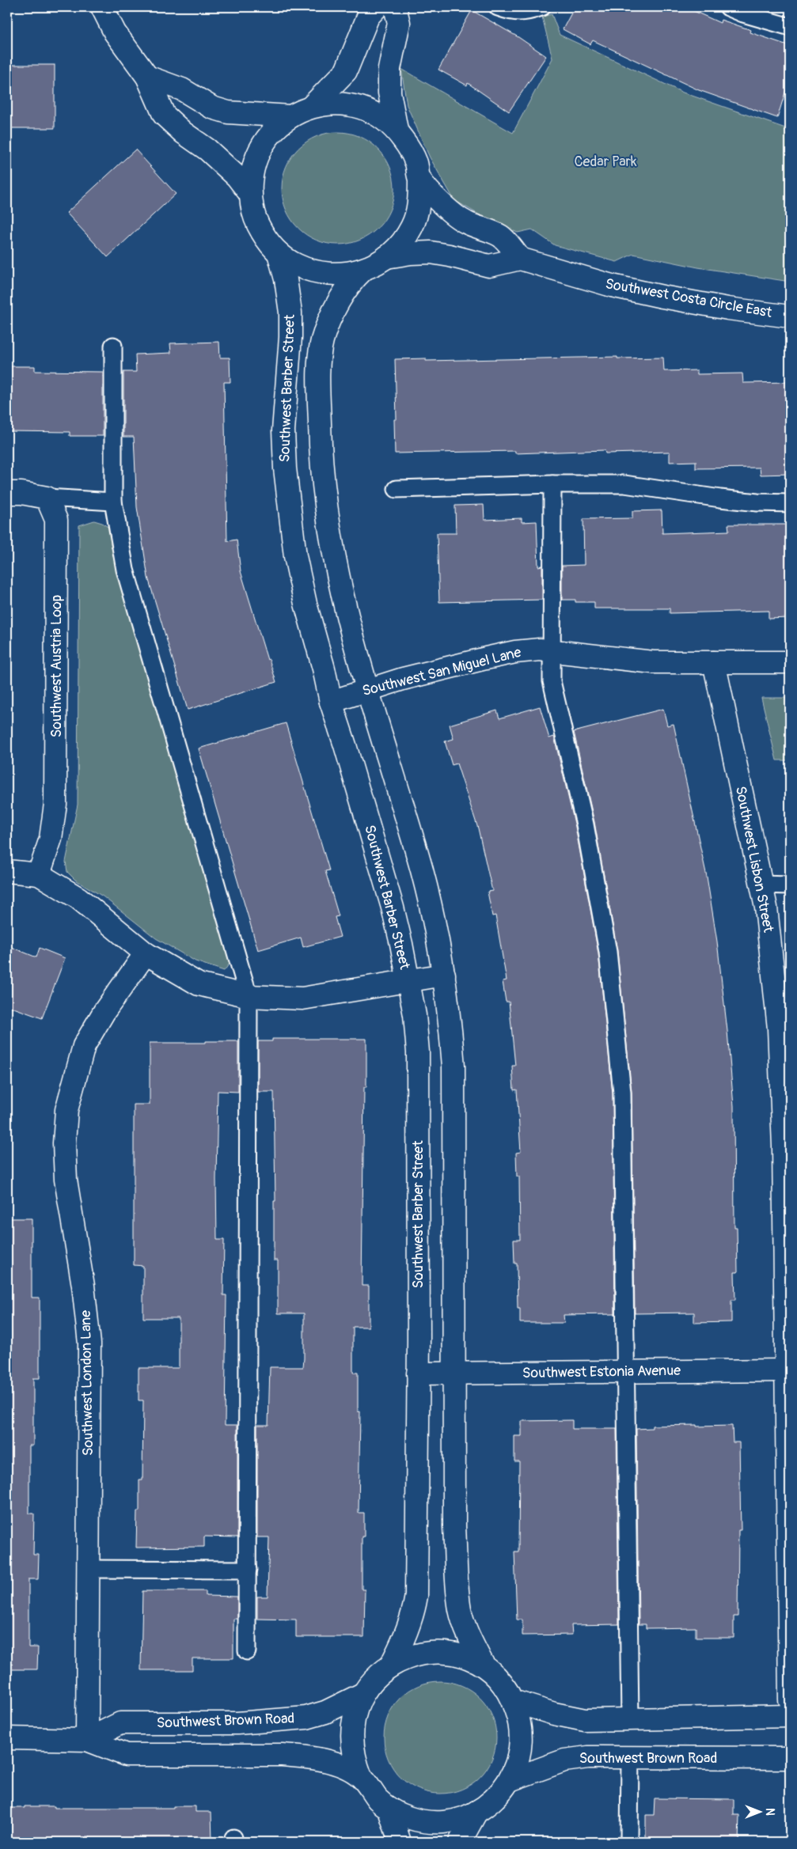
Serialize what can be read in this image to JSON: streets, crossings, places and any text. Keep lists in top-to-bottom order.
{
  "streets": {
    "street": [
      "Southwest Costa Circle East",
      "Southwest Barber Street",
      "Southwest Austria Loop",
      "Southwest San Miguel Lane",
      "Southwest Lisbon Street",
      "Southwest Estonia Avenue",
      "Southwest London Lane",
      "Southwest Brown Road"
    ]
  },
  "crossings": [
    ["Southwest Barber Street", "Southwest San Miguel Lane"],
    ["Southwest Barber Street", "Southwest Estonia Avenue"],
    ["Southwest Barber Street", "Southwest Brown Road"],
    ["Southwest San Miguel Lane", "Southwest Lisbon Street"],
    ["Southwest Lisbon Street", "Southwest Estonia Avenue"],
    ["Southwest London Lane", "Southwest Brown Road"]
  ],
  "parks": ["Cedar Park"],
  "north": "right"
}
